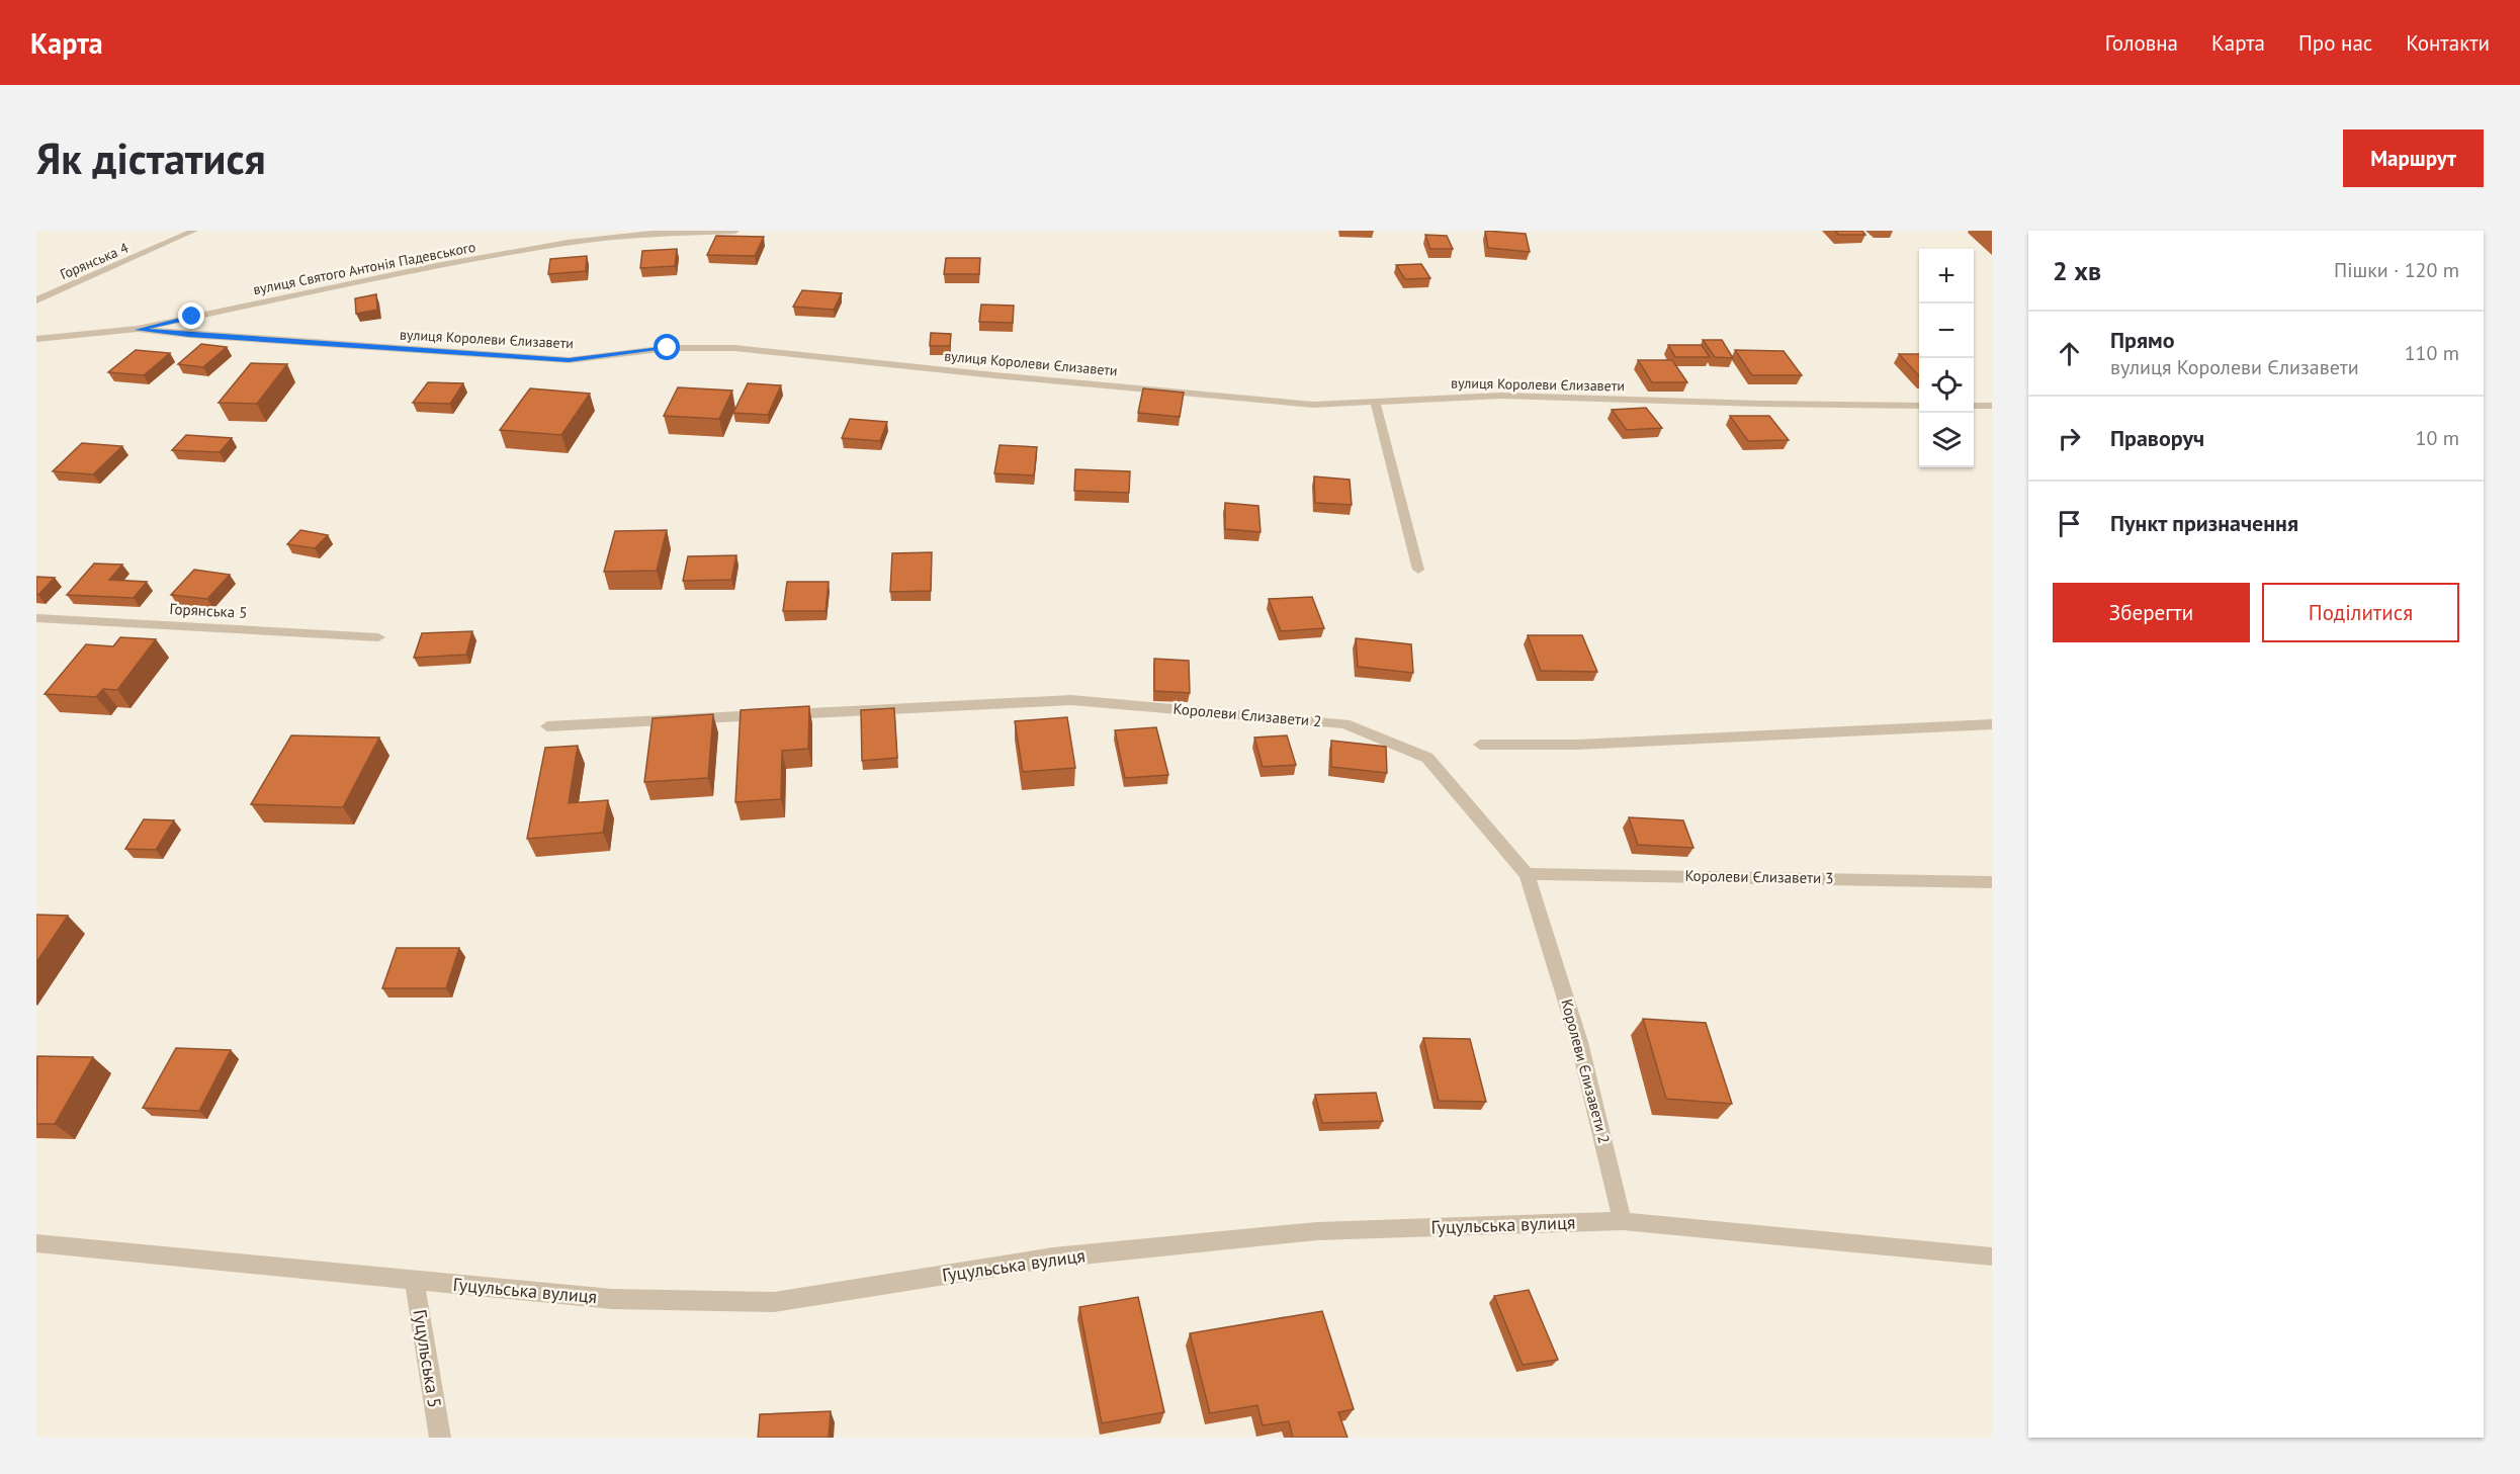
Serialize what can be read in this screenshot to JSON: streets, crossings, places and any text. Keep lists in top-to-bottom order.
{
  "streets": {
    "street": [
      "Горянська 4",
      "вулиця Святого Антонія Падевського",
      "вулиця Королеви Єлизавети",
      "Горянська 5",
      "Королеви Єлизавети 2",
      "Королеви Єлизавети 3",
      "Гуцульська вулиця",
      "Гуцульська 5"
    ]
  },
  "crossings": [
    ["вулиця Святого Антонія Падевського", "вулиця Королеви Єлизавети"],
    ["Королеви Єлизавети 2", "Королеви Єлизавети 3"],
    ["Королеви Єлизавети 2", "Гуцульська вулиця"],
    ["Гуцульська вулиця", "Гуцульська 5"]
  ],
  "page": {
    "header": "Карта",
    "nav": [
      "Головна",
      "Карта",
      "Про нас",
      "Контакти"
    ],
    "buttons": [
      "Маршрут",
      ["Зберегти", "Поділитися"]
    ],
    "title": "Як дістатися",
    "heading": ["2 хв", "Пішки · 120 m"],
    "map_buttons": ["+", "−"],
    "list": [
      ["Прямо", "вулиця Королеви Єлизавети", "110 m"],
      ["Праворуч", "10 m"],
      "Пункт призначення"
    ]
  }
}
